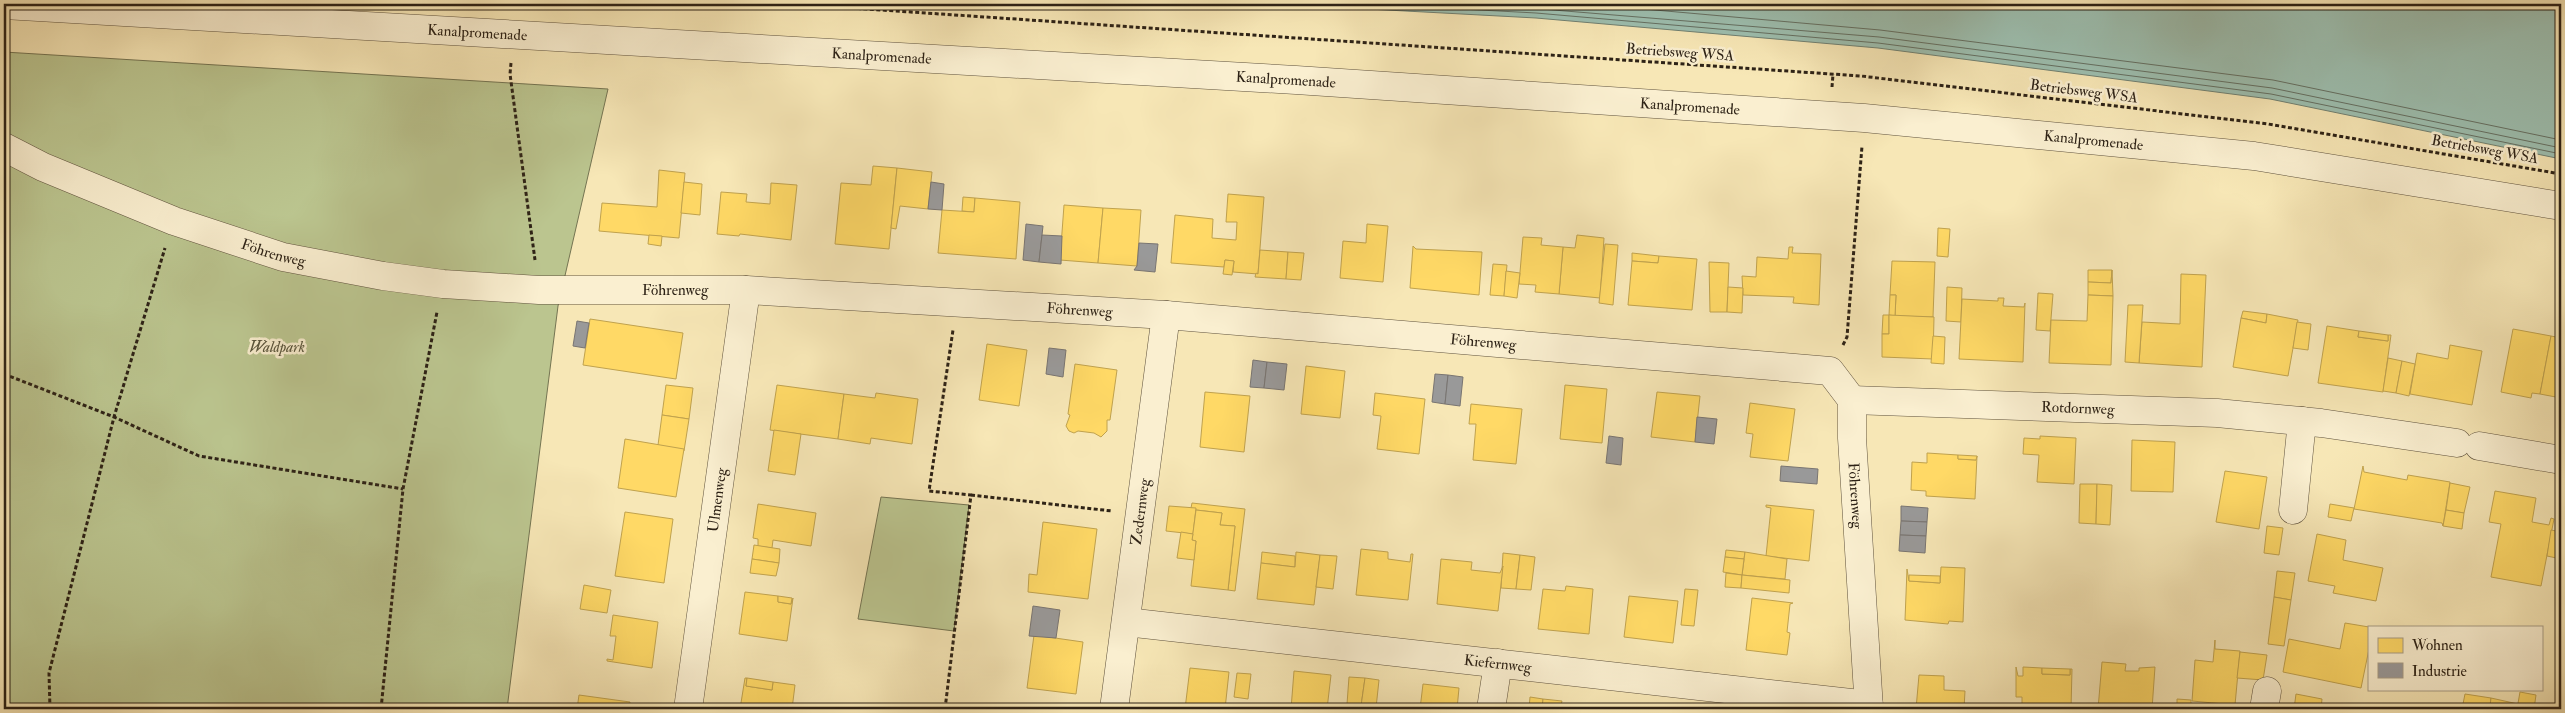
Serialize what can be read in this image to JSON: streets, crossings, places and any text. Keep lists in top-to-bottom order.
{
  "streets": {
    "street": [
      "Kanalpromenade",
      "Föhrenweg",
      "Rotdornweg",
      "Ulmenweg",
      "Zedernweg",
      "Kiefernweg"
    ],
    "path": ["Betriebsweg WSA"]
  },
  "crossings": [
    ["Föhrenweg", "Rotdornweg"],
    ["Föhrenweg", "Ulmenweg"],
    ["Föhrenweg", "Zedernweg"],
    ["Föhrenweg", "Kiefernweg"],
    ["Zedernweg", "Kiefernweg"]
  ],
  "parks": ["Waldpark"],
  "legend": ["Wohnen", "Industrie"]
}
